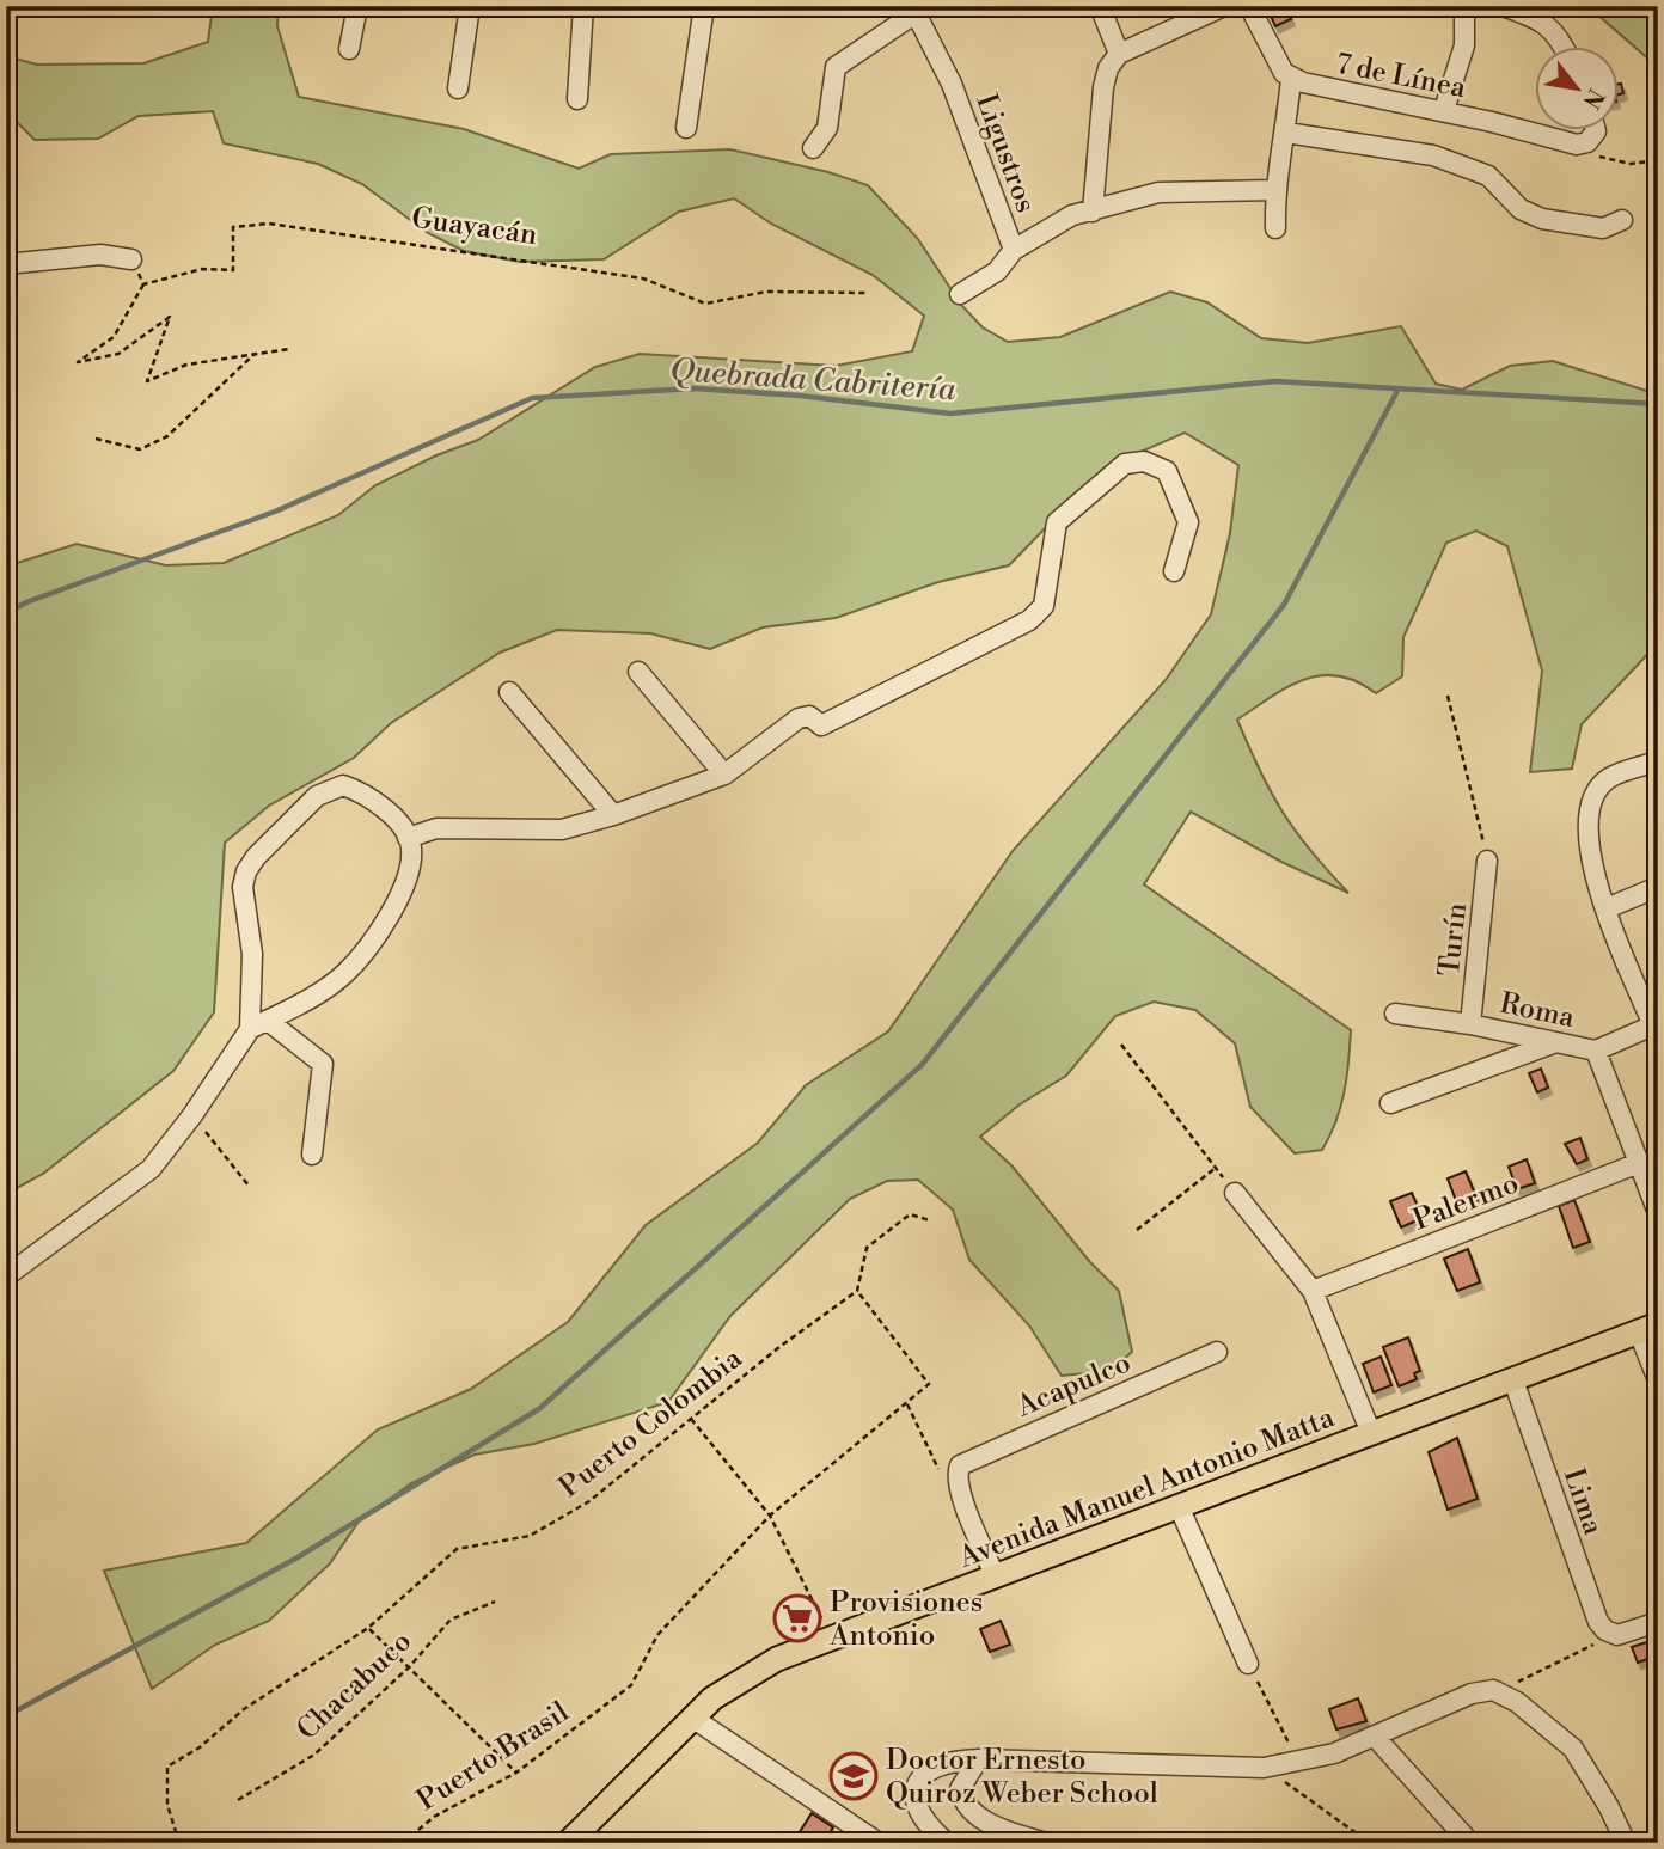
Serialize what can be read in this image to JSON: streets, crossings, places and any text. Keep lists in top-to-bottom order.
{
  "streets": {
    "main road": ["Avenida Manuel Antonio Matta"],
    "street": [
      "7 de Línea",
      "Ligustros",
      "Turín",
      "Roma",
      "Palermo",
      "Acapulco",
      "Lima"
    ],
    "path": [
      "Guayacán",
      "Puerto Colombia",
      "Chacabuco",
      "Puerto Brasil"
    ]
  },
  "crossings": [
    ["Turín", "Roma"],
    ["Roma", "Palermo"],
    ["Puerto Colombia", "Puerto Brasil"],
    ["Avenida Manuel Antonio Matta", "Lima"]
  ],
  "water": ["Quebrada Cabritería"],
  "places": {
    "supermarket": ["Provisiones Antonio"],
    "school or university": ["Doctor Ernesto Quiroz Weber School"]
  },
  "north": "bottom right"
}
